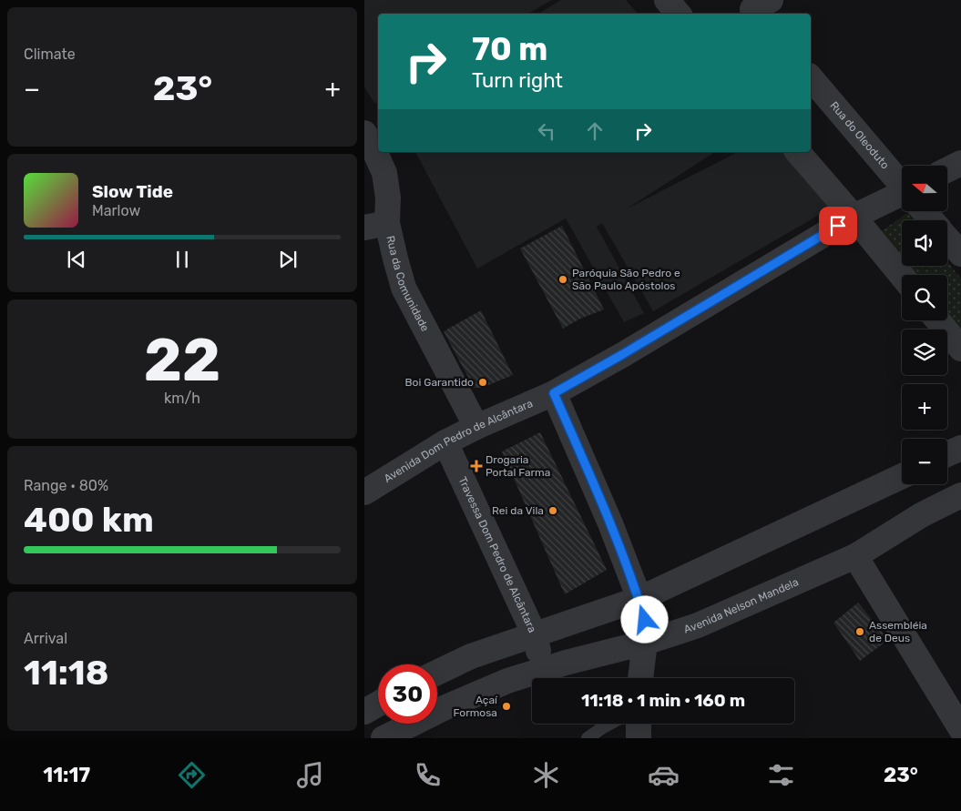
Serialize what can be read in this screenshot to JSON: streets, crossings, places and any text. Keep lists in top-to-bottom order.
{
  "streets": {
    "street": [
      "Rua do Oleoduto",
      "Rua da Comunidade",
      "Avenida Dom Pedro de Alcântara",
      "Travessa Dom Pedro de Alcântara",
      "Avenida Nelson Mandela"
    ]
  },
  "crossings": [
    ["Rua da Comunidade", "Avenida Dom Pedro de Alcântara"],
    ["Avenida Dom Pedro de Alcântara", "Travessa Dom Pedro de Alcântara"],
    ["Travessa Dom Pedro de Alcântara", "Avenida Nelson Mandela"]
  ],
  "places": {
    "other": [
      "Paróquia São Pedro e São Paulo Apóstolos",
      "Boi Garantido",
      "Rei da Vila",
      "Assembléia de Deus",
      "Açaí Formosa"
    ],
    "health": ["Drogaria Portal Farma"]
  },
  "north": "left",
  "page": {
    "tile": [
      "Climate",
      ["22", "km/h"],
      ["Range · 80%", "400 km"],
      ["Arrival", "11:18"]
    ],
    "turn": ["70 m", "Turn right"],
    "heat": ["−", "23°", "+"],
    "map_buttons": ["+", "−"],
    "song": ["Slow Tide", "Marlow"],
    "limit": "30",
    "trip": "11:18 · 1 min · 160 m",
    "tabs": ["11:17", "23°"]
  }
}
